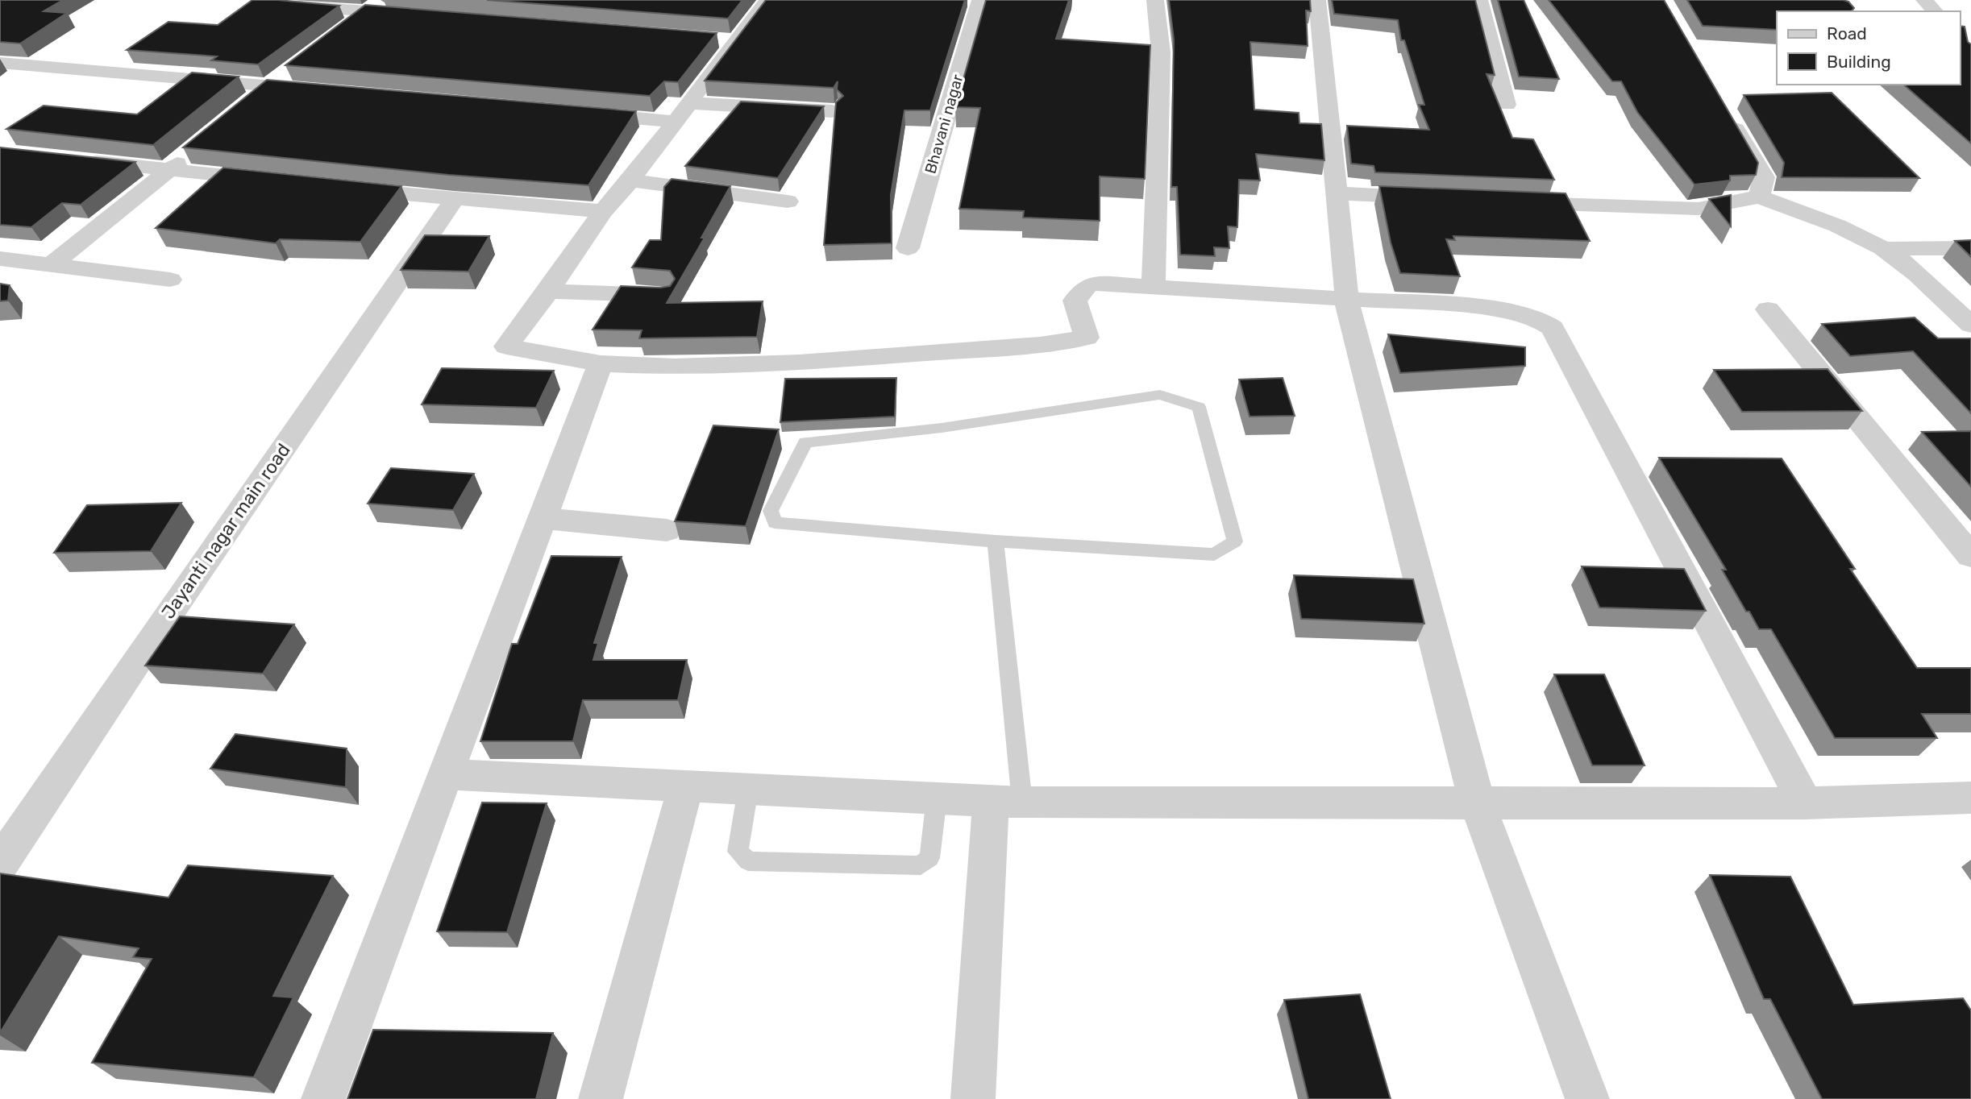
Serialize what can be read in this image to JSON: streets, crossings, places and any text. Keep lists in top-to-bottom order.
{
  "streets": {
    "street": ["Bhavani nagar", "Jayanti nagar main road"]
  },
  "legend": ["Road", "Building"]
}
